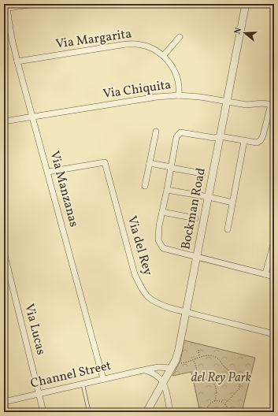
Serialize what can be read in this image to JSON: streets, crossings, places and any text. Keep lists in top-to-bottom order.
{
  "streets": {
    "street": [
      "Via Margarita",
      "Via Chiquita",
      "Via Manzanas",
      "Bockman Road",
      "Via del Rey",
      "Via Lucas",
      "Channel Street"
    ]
  },
  "crossings": [
    ["Via Margarita", "Via Chiquita"],
    ["Via Margarita", "Via Manzanas"],
    ["Via Chiquita", "Via Manzanas"],
    ["Via Chiquita", "Bockman Road"],
    ["Via Manzanas", "Via del Rey"],
    ["Via Manzanas", "Channel Street"],
    ["Bockman Road", "Via del Rey"],
    ["Bockman Road", "Channel Street"],
    ["Via Lucas", "Channel Street"]
  ],
  "parks": ["del Rey Park"],
  "north": "left"
}
